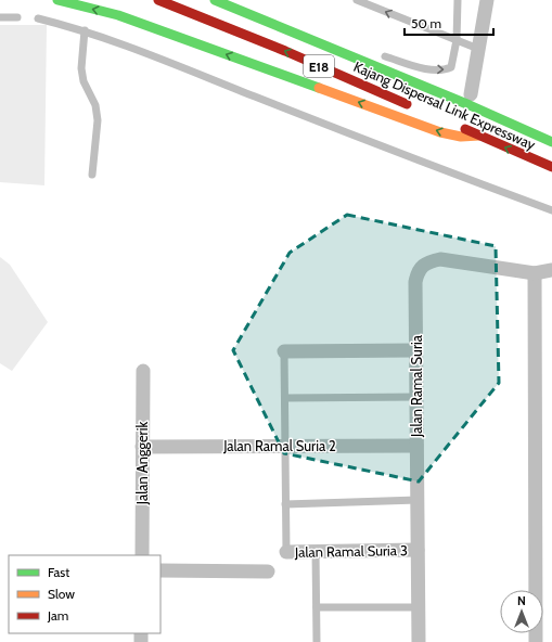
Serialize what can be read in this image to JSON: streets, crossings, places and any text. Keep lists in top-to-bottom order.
{
  "streets": {
    "highway": ["E18", "Kajang Dispersal Link Expressway"],
    "street": [
      "Jalan Ramal Suria",
      "Jalan Ramal Suria 2",
      "Jalan Anggerik",
      "Jalan Ramal Suria 3"
    ]
  },
  "crossings": [
    ["Jalan Ramal Suria", "Jalan Ramal Suria 2"],
    ["Jalan Ramal Suria", "Jalan Ramal Suria 3"],
    ["Jalan Ramal Suria 2", "Jalan Anggerik"]
  ],
  "legend": ["Fast", "Slow", "Jam"],
  "scale_bar": "50 m",
  "north": "top"
}
